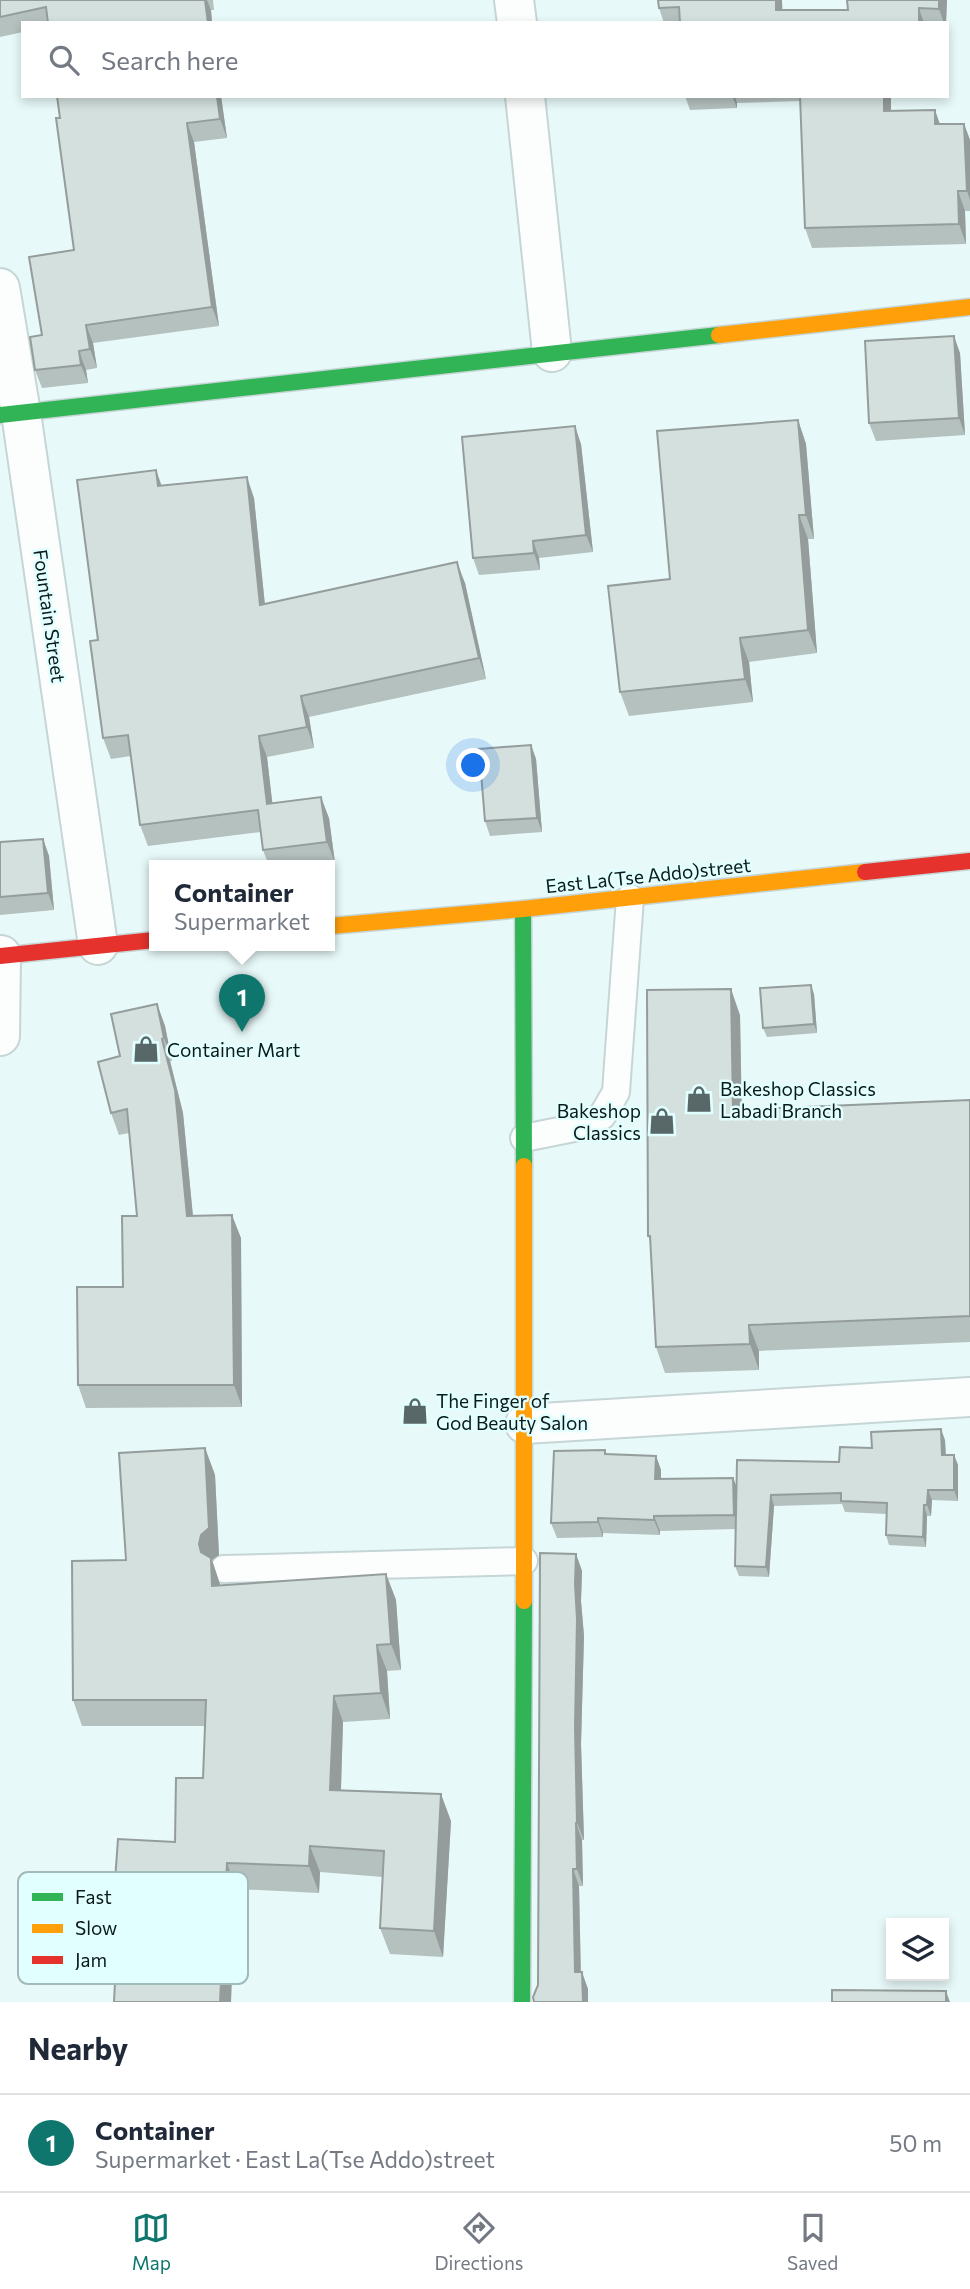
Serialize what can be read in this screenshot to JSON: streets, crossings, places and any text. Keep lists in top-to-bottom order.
{
  "streets": {
    "street": ["Fountain Street", "East La(Tse Addo)street"]
  },
  "places": {
    "shop": [
      "Container Mart",
      "Bakeshop Classics Labadi Branch",
      "Bakeshop Classics",
      "The Finger of God Beauty Salon"
    ]
  },
  "legend": ["Fast", "Slow", "Jam"],
  "page": {
    "search": "Search here",
    "popup": ["Container", "Supermarket"],
    "pins": "1",
    "heading": "Nearby",
    "list": [
      {
        "mark": "1",
        "name": "Container",
        "note": "Supermarket · East La(Tse Addo)street",
        "value": "50 m"
      }
    ],
    "nav": ["Map", "Directions", "Saved"]
  }
}
